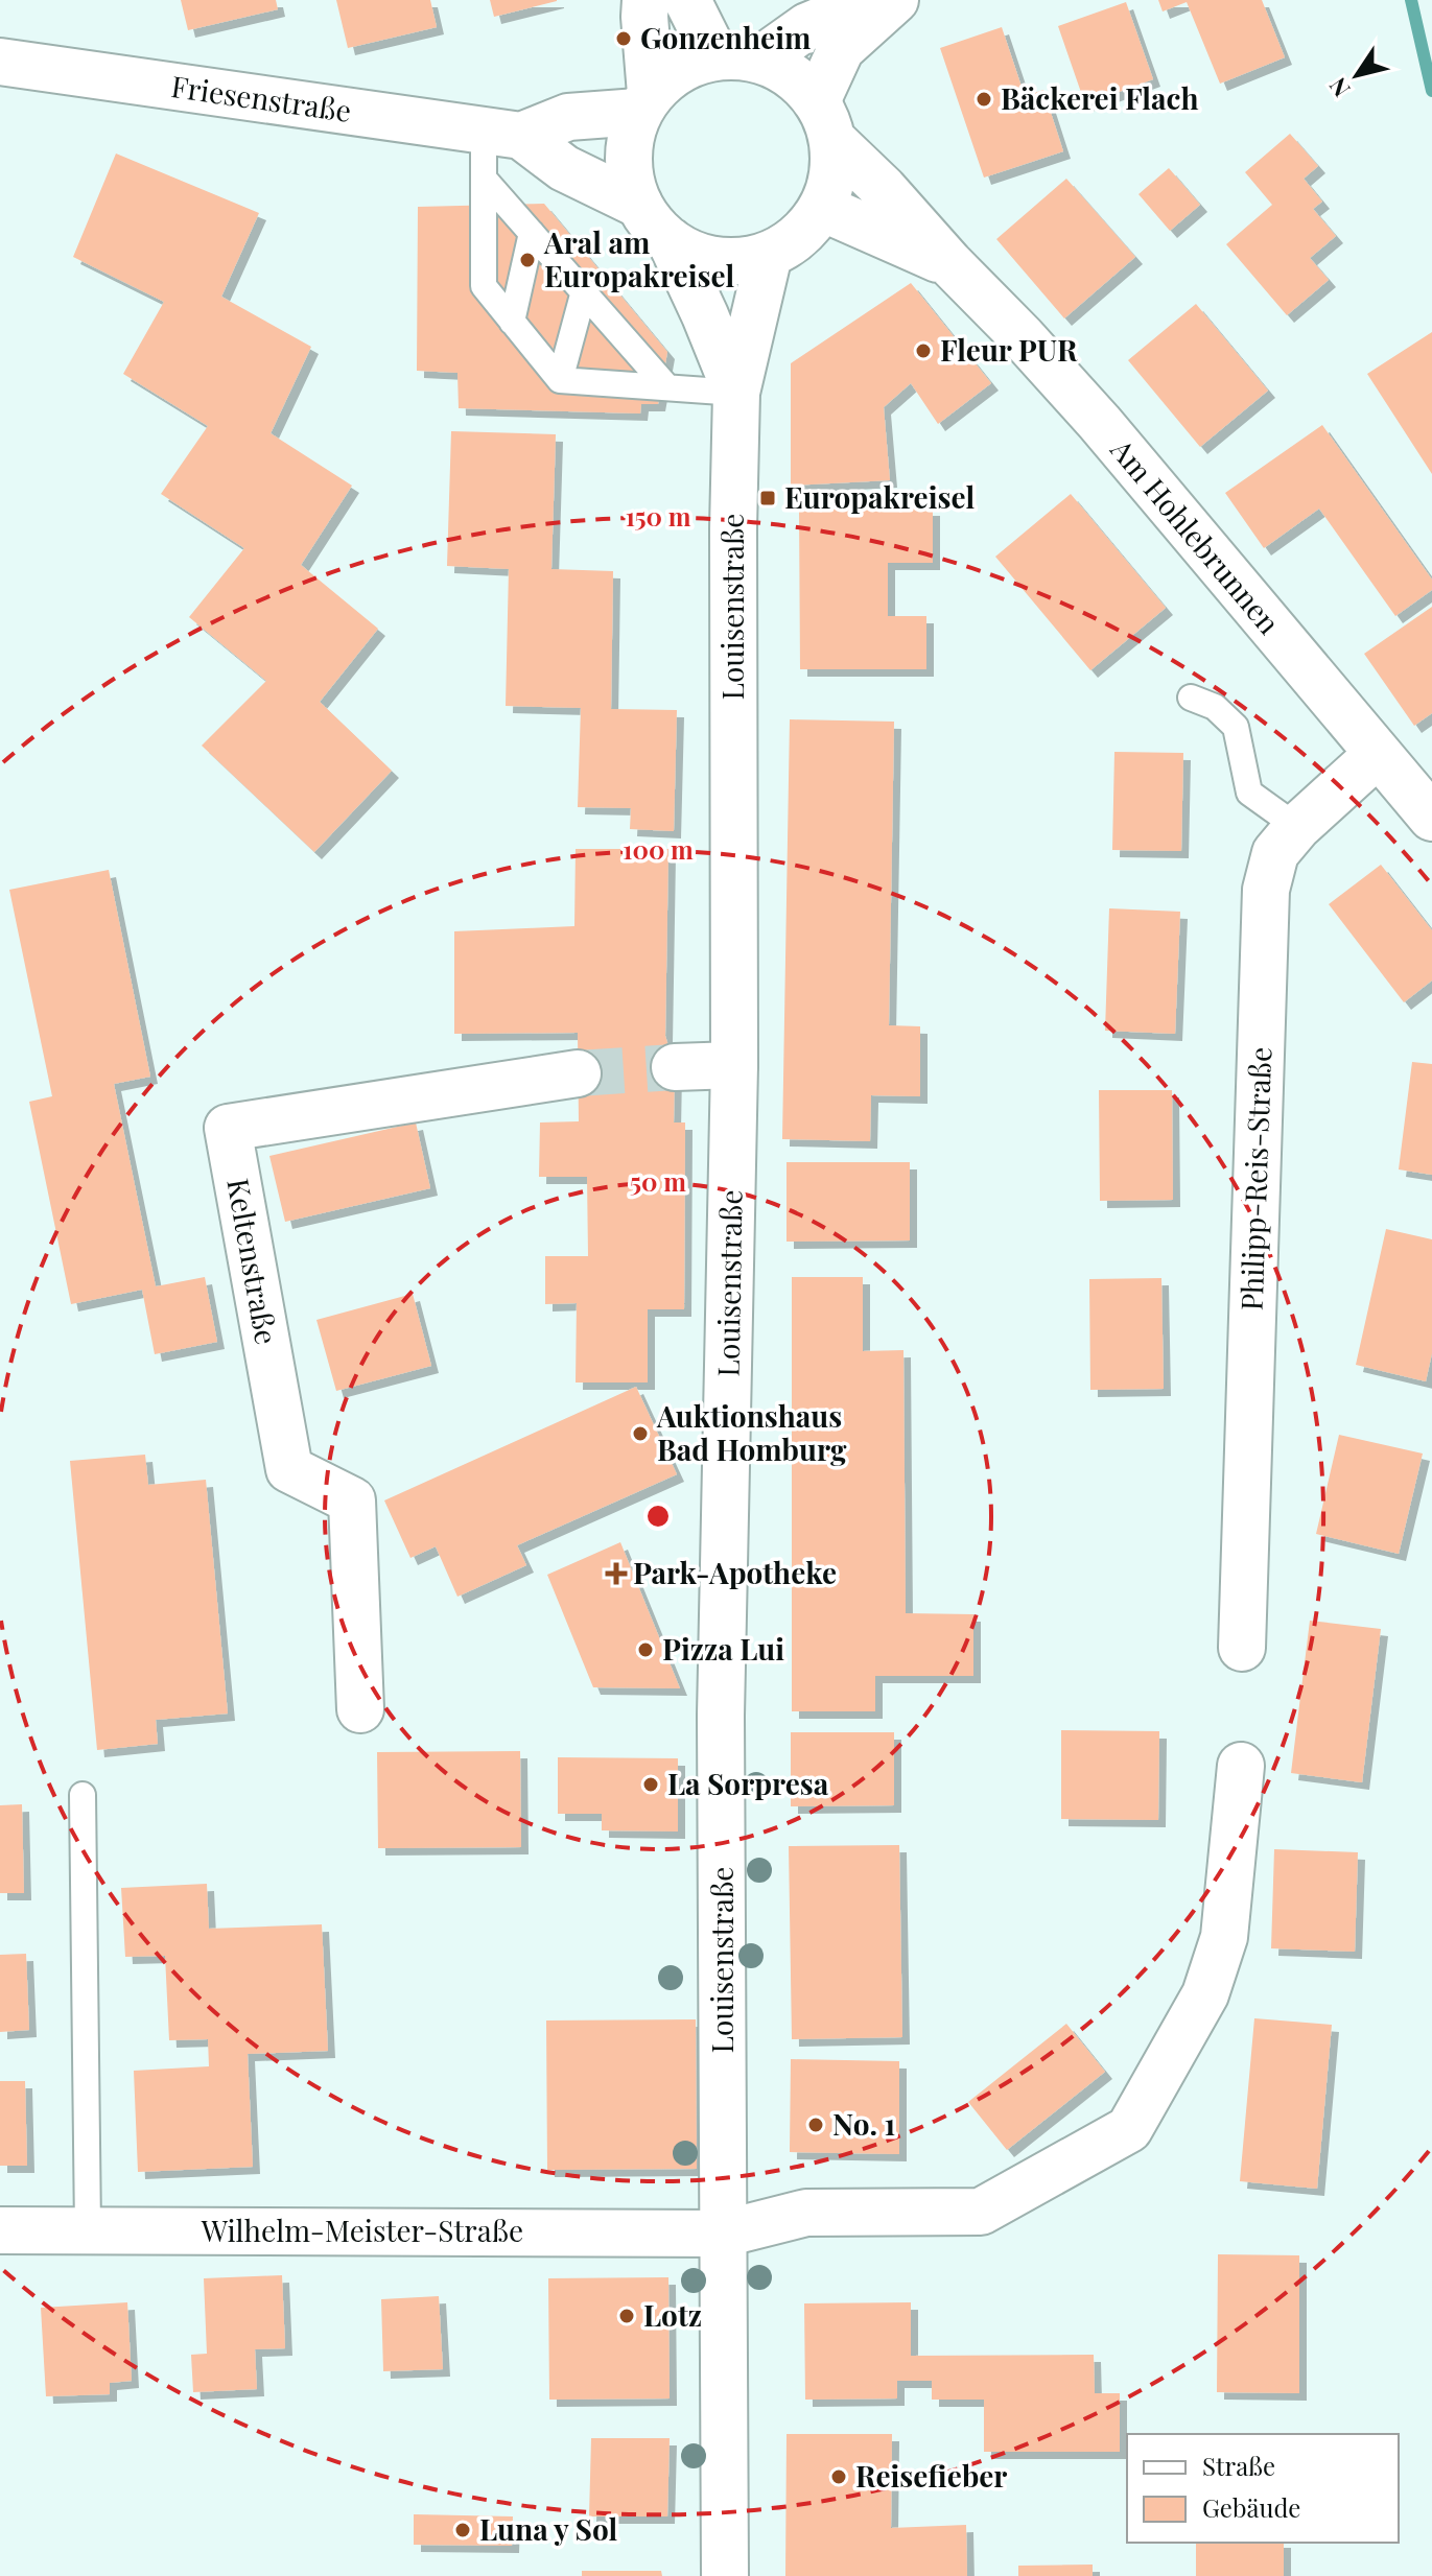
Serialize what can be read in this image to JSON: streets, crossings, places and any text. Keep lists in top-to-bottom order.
{
  "streets": {
    "street": [
      "Friesenstraße",
      "Am Hohlebrunnen",
      "Louisenstraße",
      "Philipp-Reis-Straße",
      "Keltenstraße",
      "Wilhelm-Meister-Straße"
    ]
  },
  "crossings": [
    ["Friesenstraße", "Am Hohlebrunnen"],
    ["Friesenstraße", "Louisenstraße"],
    ["Am Hohlebrunnen", "Louisenstraße"],
    ["Am Hohlebrunnen", "Philipp-Reis-Straße"],
    ["Louisenstraße", "Wilhelm-Meister-Straße"]
  ],
  "places": {
    "other": [
      "Gonzenheim",
      "Bäckerei Flach",
      "Aral am Europakreisel",
      "Fleur PUR",
      "Auktionshaus Bad Homburg",
      "Pizza Lui",
      "La Sorpresa",
      "No. 1",
      "Lotz",
      "Reisefieber",
      "Luna y Sol"
    ],
    "transit": ["Europakreisel"],
    "health": ["Park-Apotheke"]
  },
  "legend": ["Straße", "Gebäude"],
  "north": "bottom left",
  "rings": ["150 m", "100 m", "50 m"]
}
